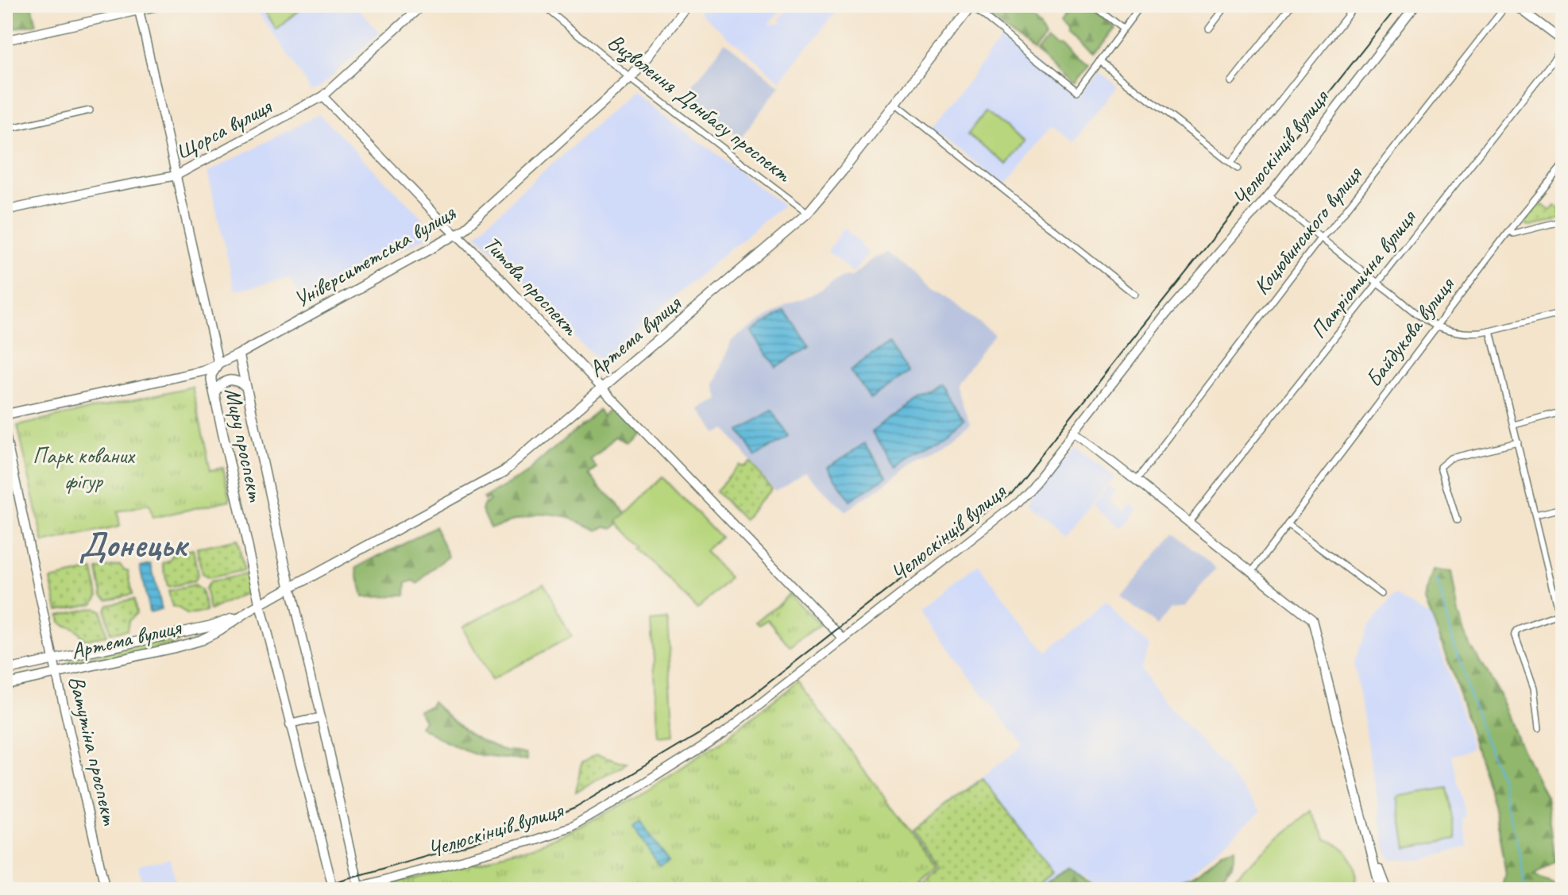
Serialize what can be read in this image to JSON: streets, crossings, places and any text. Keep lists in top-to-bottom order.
{
  "streets": {
    "main road": [
      "Щорса вулиця",
      "Челюскінців вулиця",
      "Університетська вулиця",
      "Титова проспект",
      "Артема вулиця",
      "Миру проспект",
      "Ватутіна проспект"
    ],
    "street": [
      "Визволення Донбасу проспект",
      "Коцюбинського вулиця",
      "Патріотична вулиця",
      "Байдукова вулиця"
    ]
  },
  "crossings": [
    ["Визволення Донбасу проспект", "Університетська вулиця"],
    ["Визволення Донбасу проспект", "Артема вулиця"],
    ["Щорса вулиця", "Титова проспект"],
    ["Щорса вулиця", "Миру проспект"],
    ["Челюскінців вулиця", "Титова проспект"],
    ["Челюскінців вулиця", "Миру проспект"],
    ["Університетська вулиця", "Титова проспект"],
    ["Університетська вулиця", "Миру проспект"],
    ["Титова проспект", "Артема вулиця"],
    ["Артема вулиця", "Миру проспект"],
    ["Артема вулиця", "Ватутіна проспект"]
  ],
  "districts": ["Донецьк"],
  "parks": ["Парк кованих фігур"]
}
